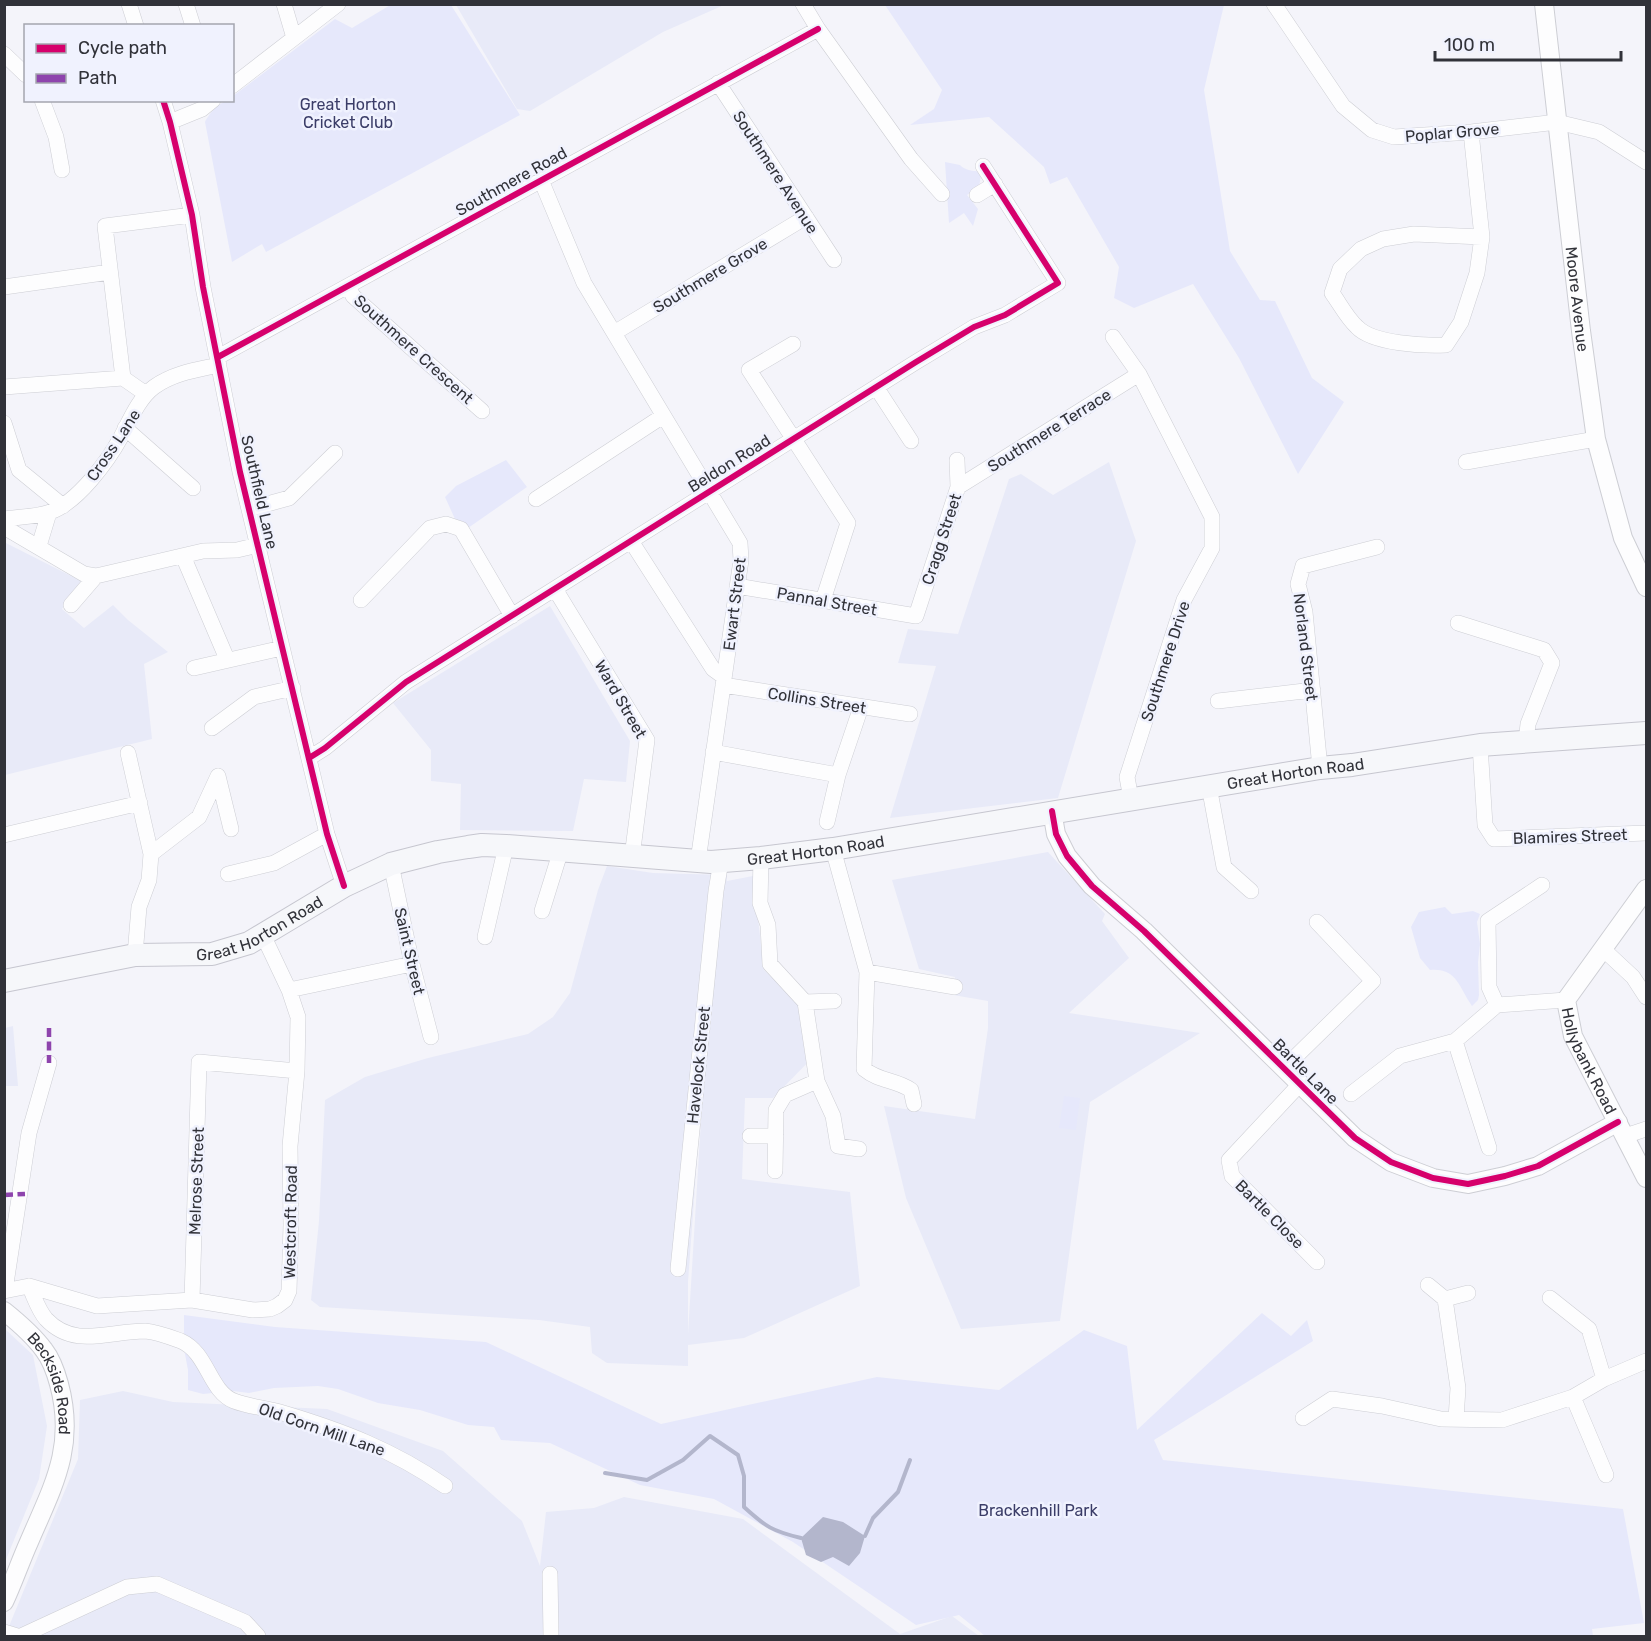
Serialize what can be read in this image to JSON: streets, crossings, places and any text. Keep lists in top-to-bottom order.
{
  "streets": {
    "main road": ["Great Horton Road"],
    "street": [
      "Poplar Grove",
      "Southmere Avenue",
      "Southmere Road",
      "Southmere Grove",
      "Moore Avenue",
      "Southmere Crescent",
      "Southmere Terrace",
      "Cross Lane",
      "Beldon Road",
      "Southfield Lane",
      "Cragg Street",
      "Pannal Street",
      "Ewart Street",
      "Norland Street",
      "Southmere Drive",
      "Ward Street",
      "Collins Street",
      "Blamires Street",
      "Saint Street",
      "Hollybank Road",
      "Havelock Street",
      "Bartle Lane",
      "Melrose Street",
      "Bartle Close",
      "Westcroft Road",
      "Beckside Road",
      "Old Corn Mill Lane"
    ]
  },
  "crossings": [
    ["Poplar Grove", "Moore Avenue"],
    ["Southmere Avenue", "Southmere Road"],
    ["Southmere Avenue", "Southmere Grove"],
    ["Southmere Road", "Southmere Crescent"],
    ["Southmere Road", "Cross Lane"],
    ["Southmere Road", "Southfield Lane"],
    ["Southmere Road", "Ewart Street"],
    ["Southmere Grove", "Ewart Street"],
    ["Southmere Terrace", "Cragg Street"],
    ["Southmere Terrace", "Southmere Drive"],
    ["Cross Lane", "Southfield Lane"],
    ["Beldon Road", "Southfield Lane"],
    ["Beldon Road", "Ewart Street"],
    ["Beldon Road", "Ward Street"],
    ["Southfield Lane", "Great Horton Road"],
    ["Cragg Street", "Pannal Street"],
    ["Pannal Street", "Ewart Street"],
    ["Ewart Street", "Collins Street"],
    ["Ewart Street", "Great Horton Road"],
    ["Norland Street", "Great Horton Road"],
    ["Southmere Drive", "Great Horton Road"],
    ["Ward Street", "Great Horton Road"],
    ["Great Horton Road", "Blamires Street"],
    ["Great Horton Road", "Saint Street"],
    ["Great Horton Road", "Havelock Street"],
    ["Great Horton Road", "Bartle Lane"],
    ["Great Horton Road", "Westcroft Road"],
    ["Hollybank Road", "Bartle Lane"],
    ["Bartle Lane", "Bartle Close"],
    ["Melrose Street", "Westcroft Road"],
    ["Westcroft Road", "Old Corn Mill Lane"]
  ],
  "parks": ["Great Horton Cricket Club", "Brackenhill Park"],
  "legend": ["Cycle path", "Path"],
  "scale_bar": "100 m"
}
